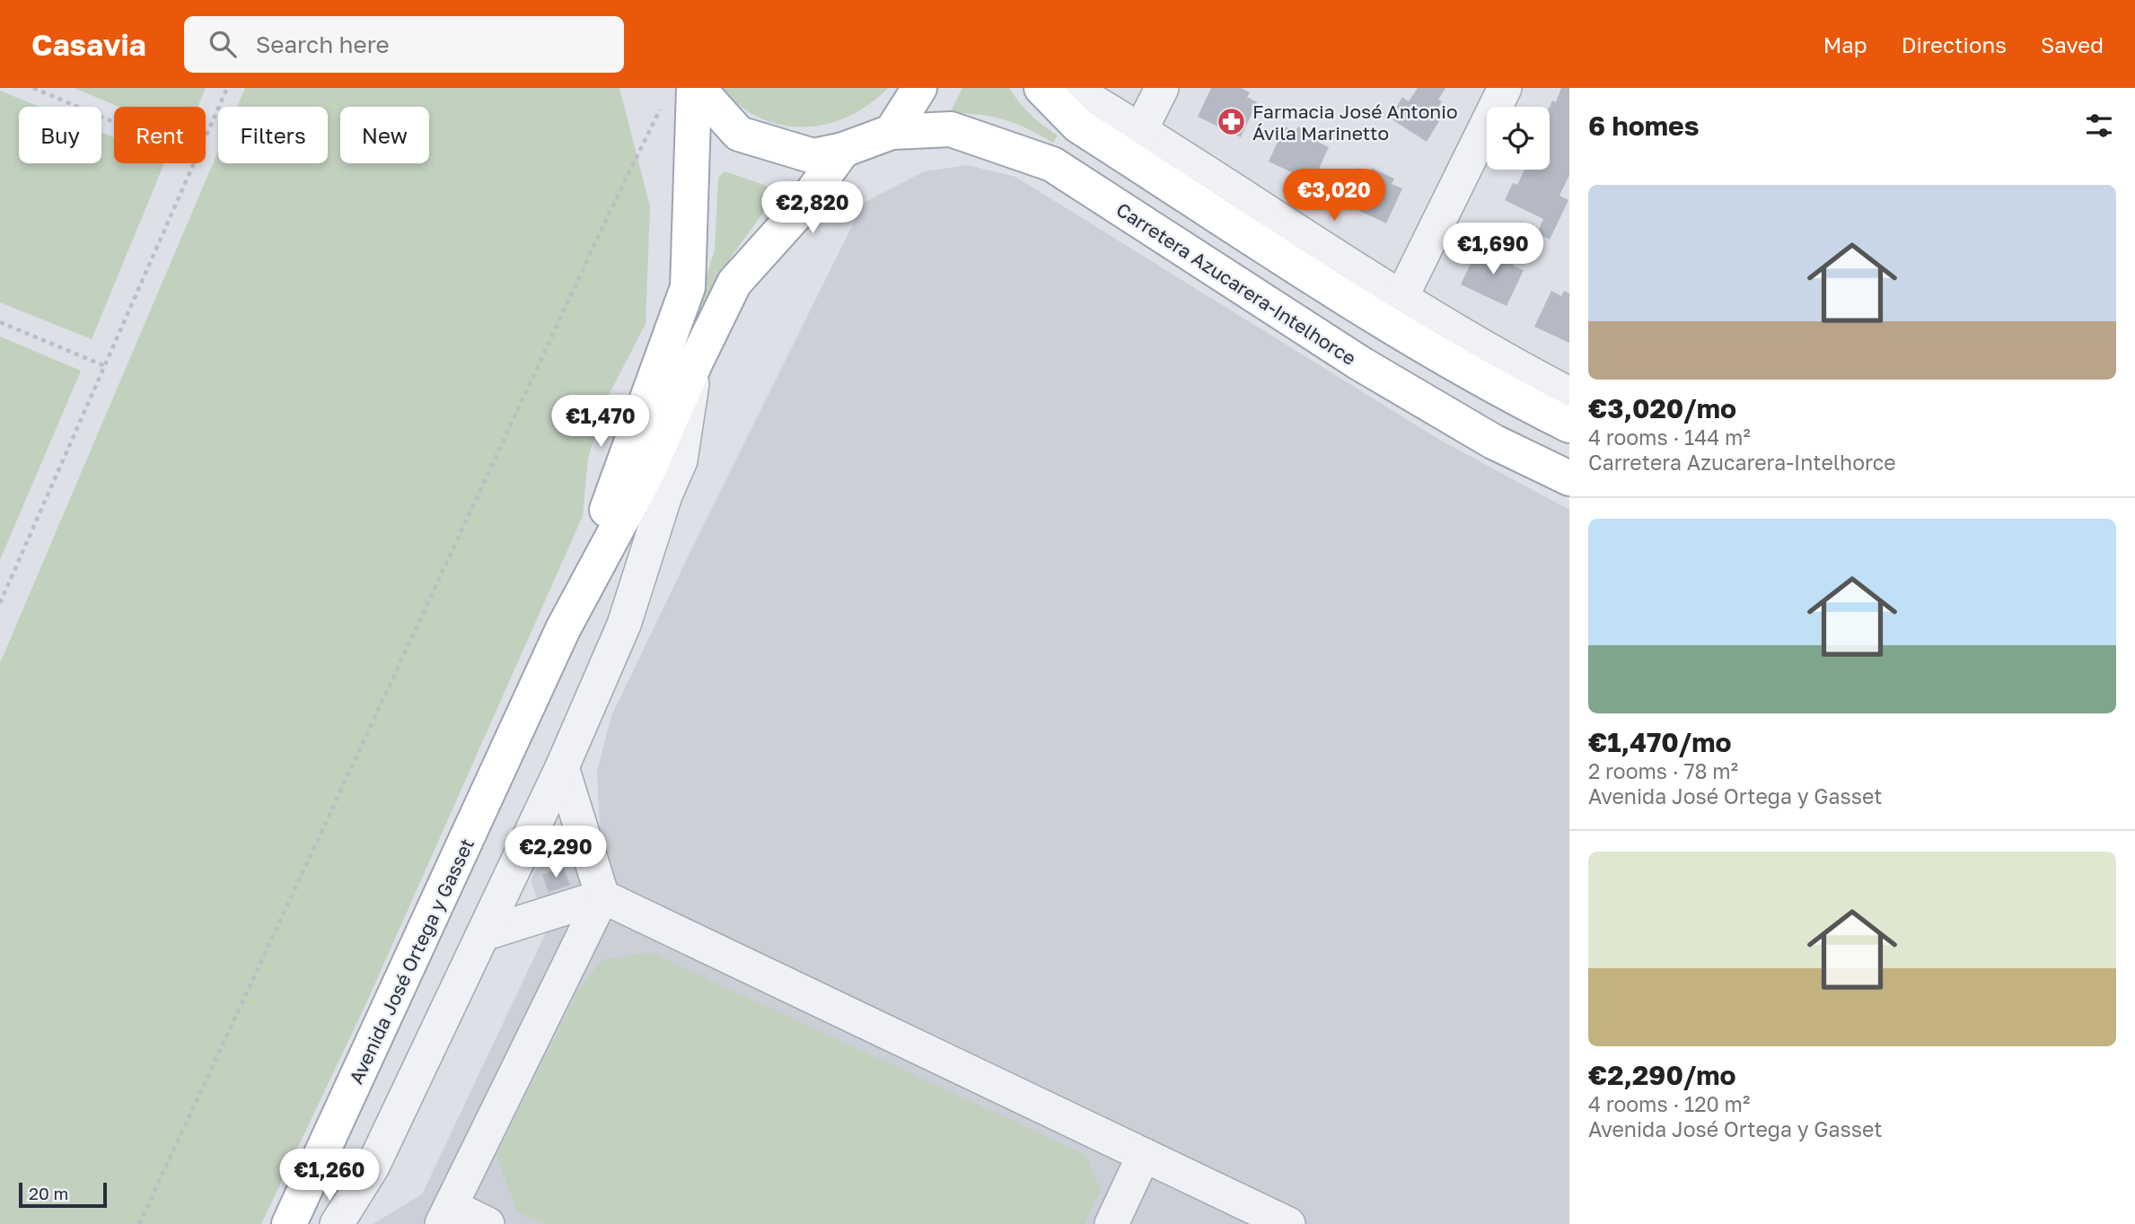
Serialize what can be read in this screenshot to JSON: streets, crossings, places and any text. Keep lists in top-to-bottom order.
{
  "streets": {
    "main road": ["Carretera Azucarera-Intelhorce", "Avenida José Ortega y Gasset"]
  },
  "crossings": [
    ["Carretera Azucarera-Intelhorce", "Avenida José Ortega y Gasset"]
  ],
  "places": {
    "pharmacy": ["Farmacia José Antonio Ávila Marinetto"]
  },
  "scale_bar": "20 m",
  "page": {
    "header": "Casavia",
    "search": "Search here",
    "nav": ["Map", "Directions", "Saved"],
    "heading": "6 homes",
    "chip": [
      "Buy",
      "Rent",
      "Filters",
      "New"
    ],
    "list": [
      {
        "name": "€3,020/mo",
        "note": "4 rooms · 144 m² · Carretera Azucarera-Intelhorce"
      },
      {
        "name": "€1,470/mo",
        "note": "2 rooms · 78 m² · Avenida José Ortega y Gasset"
      },
      {
        "name": "€2,290/mo",
        "note": "4 rooms · 120 m² · Avenida José Ortega y Gasset"
      }
    ],
    "price": [
      "€3,020",
      "€2,820",
      "€1,690",
      "€1,470",
      "€2,290",
      "€1,260"
    ],
    "scale": "20 m"
  }
}
